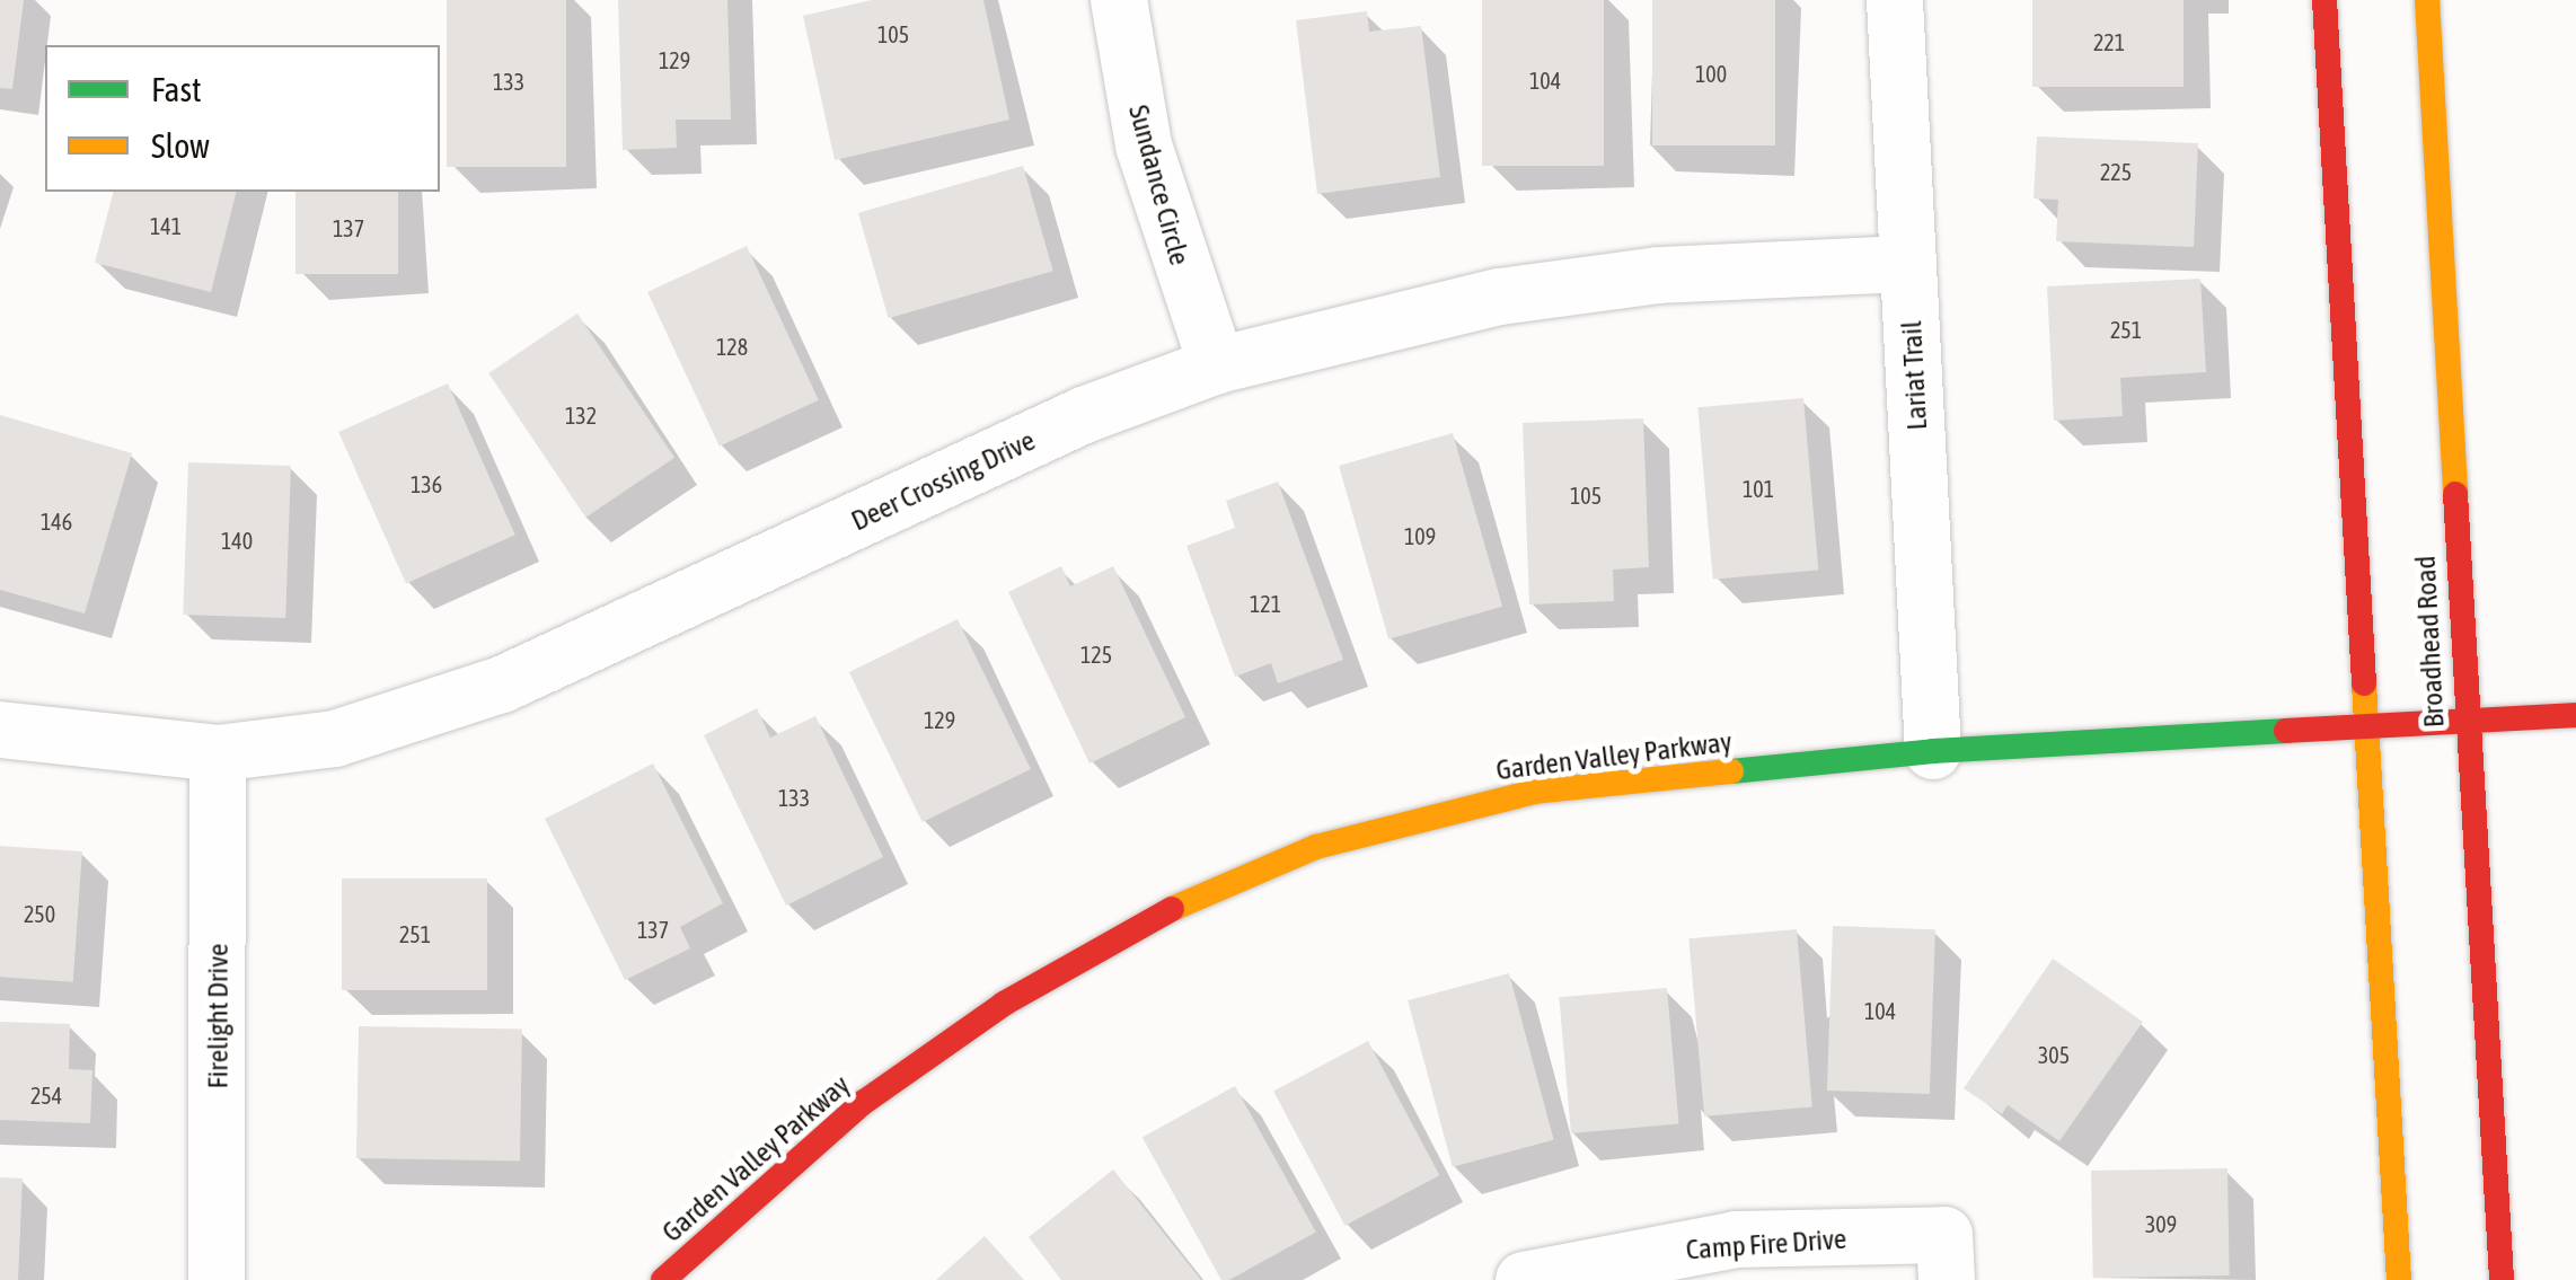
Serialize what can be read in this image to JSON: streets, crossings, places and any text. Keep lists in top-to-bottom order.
{
  "streets": {
    "street": [
      "Sundance Circle",
      "Lariat Trail",
      "Deer Crossing Drive",
      "Broadhead Road",
      "Garden Valley Parkway",
      "Firelight Drive",
      "Camp Fire Drive"
    ]
  },
  "crossings": [
    ["Sundance Circle", "Deer Crossing Drive"],
    ["Lariat Trail", "Deer Crossing Drive"],
    ["Lariat Trail", "Garden Valley Parkway"],
    ["Deer Crossing Drive", "Firelight Drive"],
    ["Broadhead Road", "Garden Valley Parkway"]
  ],
  "house_numbers": [
    "105",
    "221",
    "129",
    "100",
    "104",
    "133",
    "225",
    "141",
    "137",
    "251",
    "128",
    "132",
    "136",
    "101",
    "105",
    "146",
    "109",
    "140",
    "121",
    "125",
    "129",
    "133",
    "250",
    "137",
    "251",
    "104",
    "305",
    "254",
    "309"
  ],
  "legend": ["Fast", "Slow"]
}
